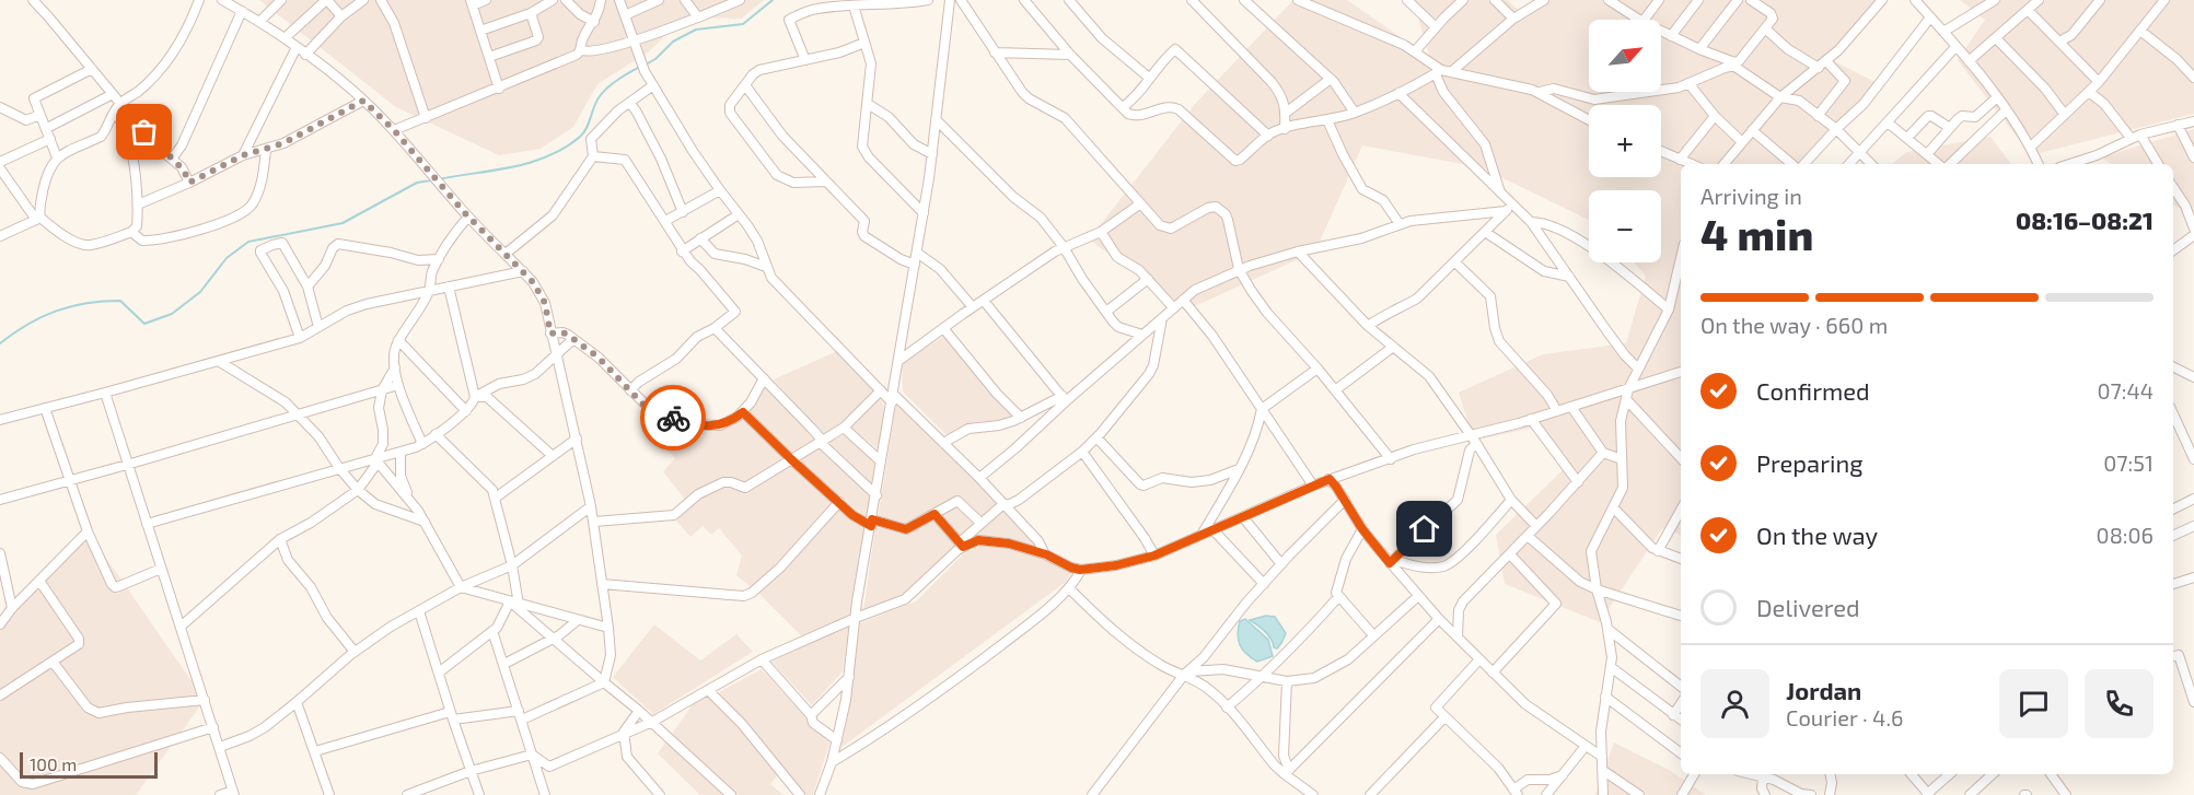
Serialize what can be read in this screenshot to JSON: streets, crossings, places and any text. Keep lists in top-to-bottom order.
{
  "scale_bar": "100 m",
  "north": "top right",
  "page": {
    "map_buttons": ["+", "−"],
    "heading": ["4 min", "Arriving in", "08:16–08:21"],
    "panel": ["Jordan", "Courier · 4.6"],
    "bar": "On the way · 660 m",
    "list": [
      ["Confirmed", "07:44"],
      ["Preparing", "07:51"],
      ["On the way", "08:06"],
      "Delivered"
    ],
    "scale": "100 m"
  }
}
